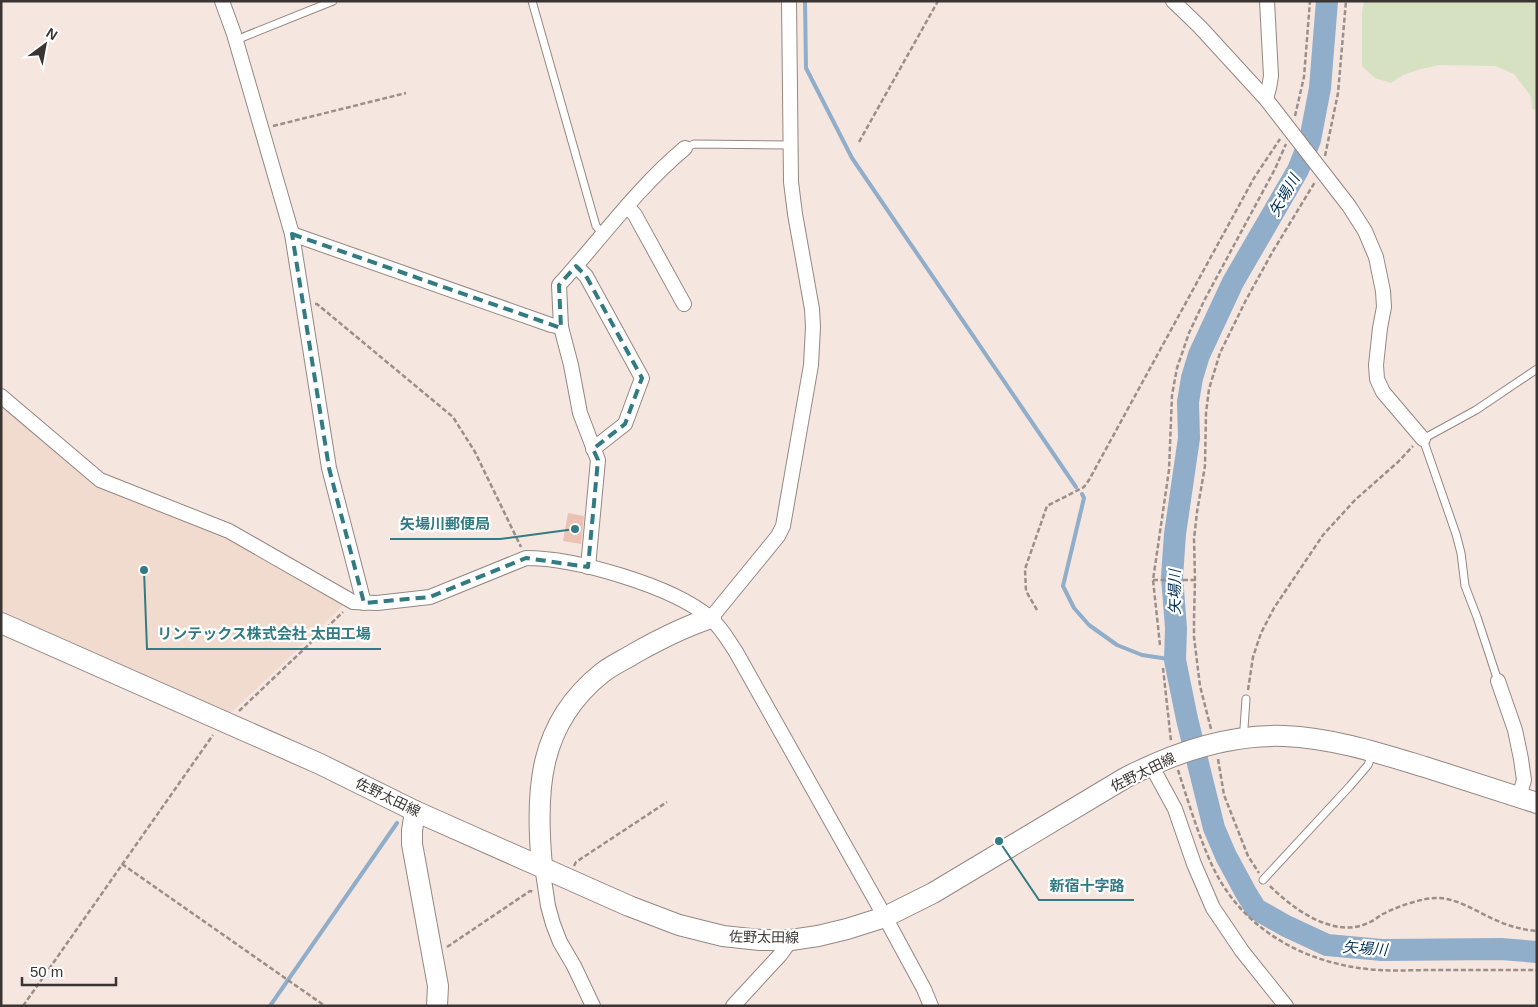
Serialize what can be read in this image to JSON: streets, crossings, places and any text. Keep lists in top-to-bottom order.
{
  "streets": {
    "main road": ["佐野太田線"]
  },
  "water": ["矢場川"],
  "places": ["矢場川郵便局", "リンテックス株式会社 太田工場", "新宿十字路"],
  "scale_bar": "50 m",
  "north": "top right"
}
